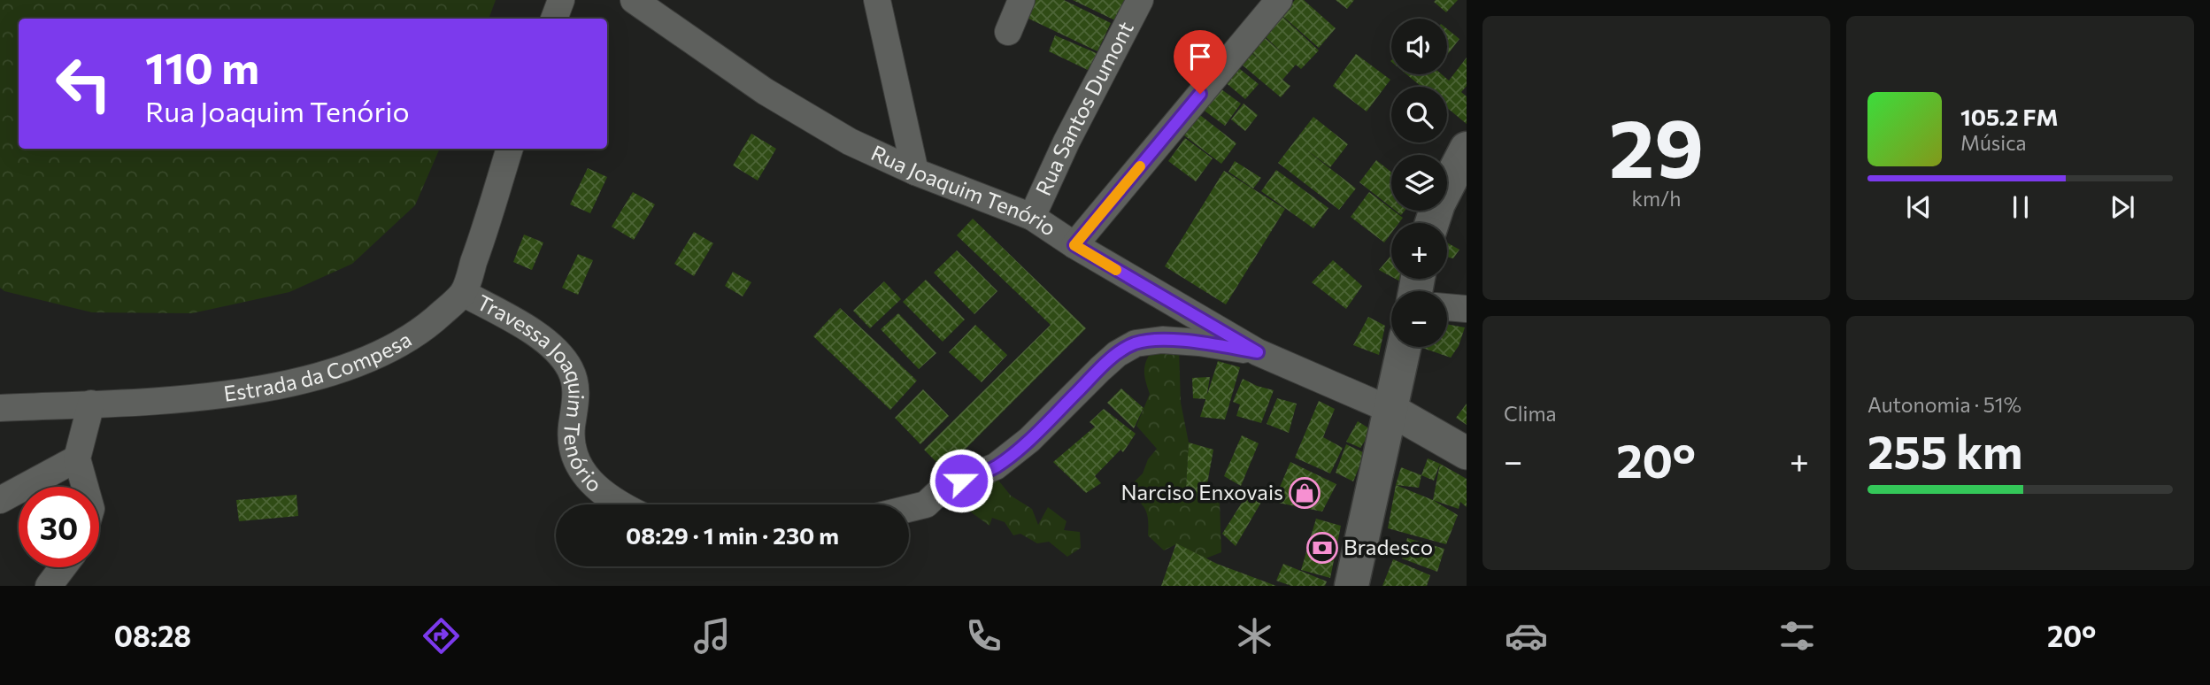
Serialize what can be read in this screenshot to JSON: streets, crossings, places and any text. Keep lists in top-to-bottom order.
{
  "streets": {
    "street": [
      "Rua Santos Dumont",
      "Rua Joaquim Tenório",
      "Estrada da Compesa",
      "Travessa Joaquim Tenório"
    ]
  },
  "crossings": [
    ["Rua Santos Dumont", "Rua Joaquim Tenório"],
    ["Estrada da Compesa", "Travessa Joaquim Tenório"]
  ],
  "places": {
    "shop": ["Narciso Enxovais"],
    "bank": ["Bradesco"]
  },
  "page": {
    "tile": [
      ["29", "km/h"],
      "Clima",
      ["Autonomia · 51%", "255 km"]
    ],
    "map_buttons": ["+", "−"],
    "turn": ["110 m", "Rua Joaquim Tenório"],
    "song": ["105.2 FM", "Música"],
    "heat": ["−", "20°", "+"],
    "limit": "30",
    "trip": "08:29 · 1 min · 230 m",
    "tabs": ["08:28", "20°"]
  }
}
